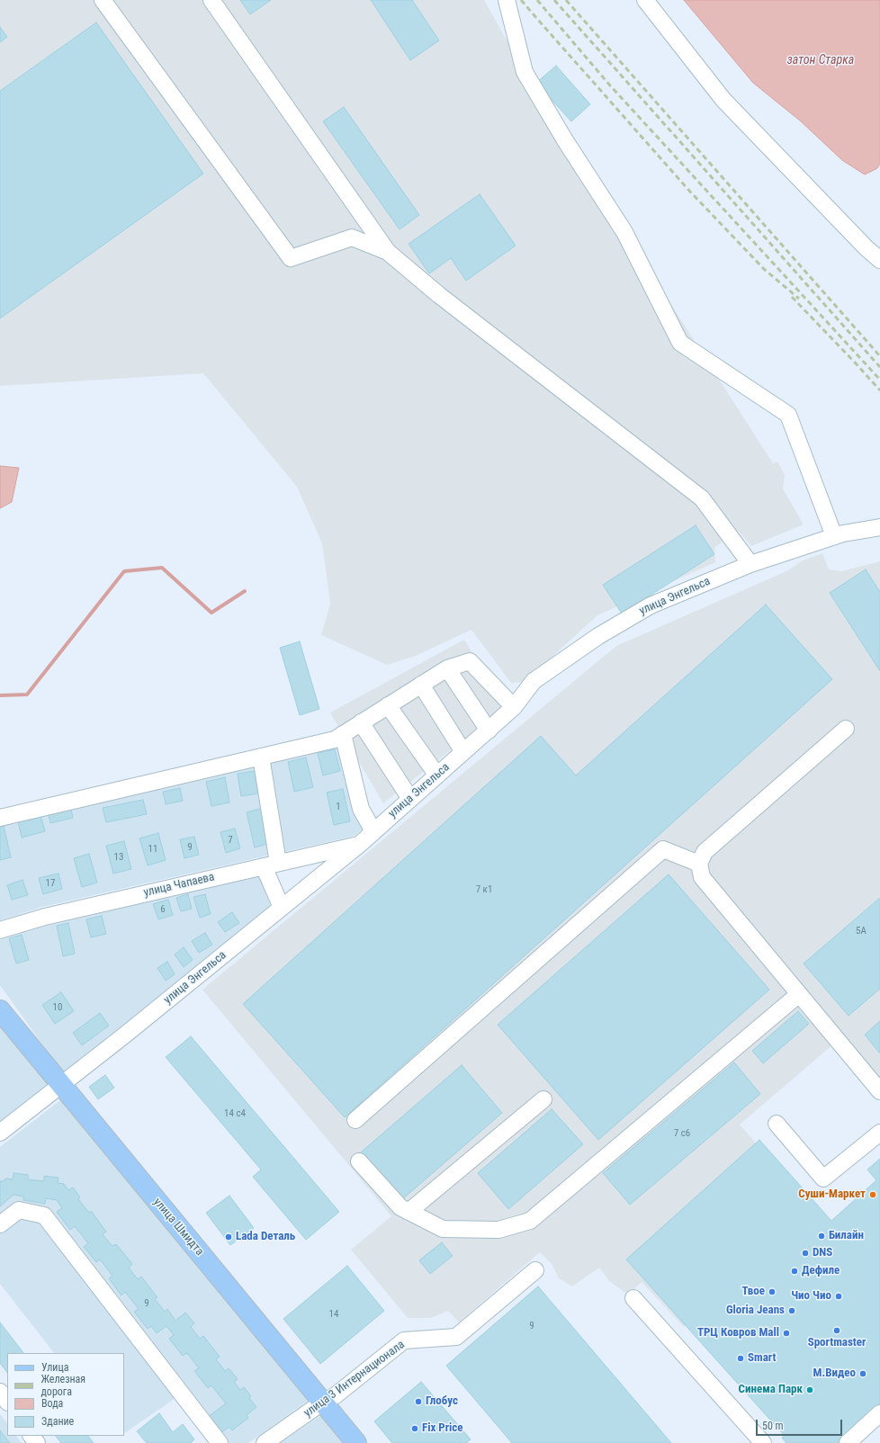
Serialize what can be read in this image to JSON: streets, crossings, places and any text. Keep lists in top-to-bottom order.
{
  "streets": {
    "main road": ["улица Шмидта"],
    "street": ["улица Энгельса", "улица Чапаева", "улица 3 Интернационала"]
  },
  "crossings": [
    ["улица Энгельса", "улица Чапаева"],
    ["улица Энгельса", "улица Шмидта"],
    ["улица Шмидта", "улица 3 Интернационала"]
  ],
  "water": ["затон Старка"],
  "places": [
    "Суши-Маркет",
    "Билайн",
    "Lada Dеталь",
    "DNS",
    "Дефиле",
    "Твое",
    "Чио Чио",
    "Gloria Jeans",
    "Sportmaster",
    "ТРЦ Ковров Mall",
    "Smart",
    "М.Видео",
    "Синема Парк",
    "Глобус",
    "Fix Price"
  ],
  "house_numbers": [
    "1",
    "7",
    "9",
    "11",
    "13",
    "17",
    "7 к1",
    "6",
    "5А",
    "10",
    "14 с4",
    "7 с6",
    "9",
    "14",
    "9"
  ],
  "legend": [
    "Улица",
    "Железная дорога",
    "Вода",
    "Здание"
  ],
  "scale_bar": "50 m"
}
